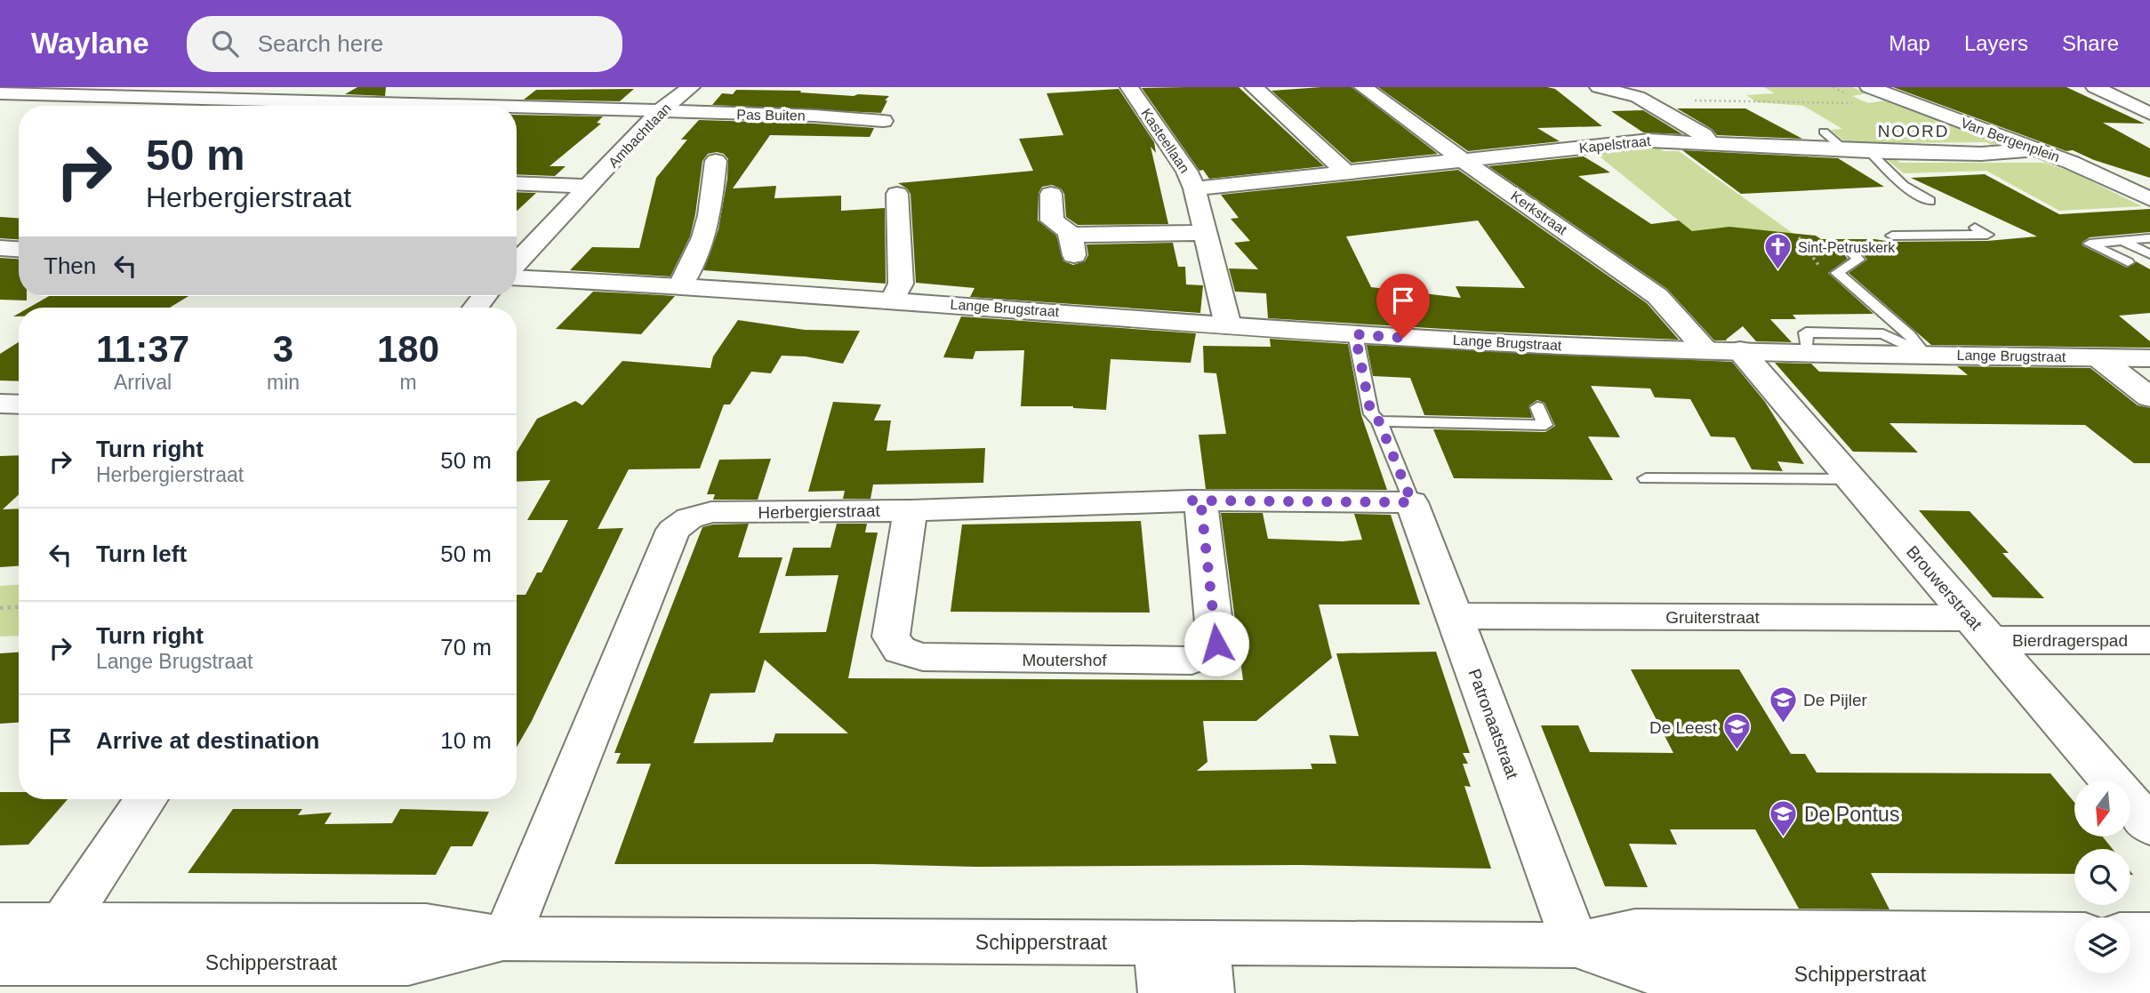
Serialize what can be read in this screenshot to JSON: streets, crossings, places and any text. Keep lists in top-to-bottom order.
{
  "streets": {
    "street": [
      "Pas Buiten",
      "Ambachtlaan",
      "Van Bergenplein",
      "Kasteellaan",
      "Kapelstraat",
      "Kerkstraat",
      "Lange Brugstraat",
      "Herbergierstraat",
      "Brouwerstraat",
      "Gruiterstraat",
      "Bierdragerspad",
      "Moutershof",
      "Patronaatstraat",
      "Schipperstraat"
    ]
  },
  "crossings": [
    ["Pas Buiten", "Ambachtlaan"],
    ["Van Bergenplein", "Kapelstraat"],
    ["Kasteellaan", "Kapelstraat"],
    ["Kasteellaan", "Lange Brugstraat"],
    ["Kapelstraat", "Kerkstraat"],
    ["Kerkstraat", "Lange Brugstraat"],
    ["Lange Brugstraat", "Brouwerstraat"],
    ["Herbergierstraat", "Moutershof"],
    ["Herbergierstraat", "Patronaatstraat"],
    ["Herbergierstraat", "Schipperstraat"],
    ["Brouwerstraat", "Gruiterstraat"],
    ["Brouwerstraat", "Bierdragerspad"],
    ["Gruiterstraat", "Bierdragerspad"],
    ["Gruiterstraat", "Patronaatstraat"],
    ["Patronaatstraat", "Schipperstraat"]
  ],
  "districts": ["NOORD"],
  "places": {
    "church": ["Sint-Petruskerk"],
    "school or university": ["De Pijler", "De Leest", "De Pontus"]
  },
  "north": "bottom",
  "page": {
    "header": "Waylane",
    "search": "Search here",
    "nav": ["Map", "Layers", "Share"],
    "turn": ["50 m", "Herbergierstraat"],
    "then": "Then",
    "eta": [
      "11:37",
      "Arrival",
      "3",
      "min",
      "180",
      "m"
    ],
    "list": [
      {
        "name": "Turn right",
        "note": "Herbergierstraat",
        "value": "50 m"
      },
      {
        "name": "Turn left",
        "value": "50 m"
      },
      {
        "name": "Turn right",
        "note": "Lange Brugstraat",
        "value": "70 m"
      },
      {
        "name": "Arrive at destination",
        "value": "10 m"
      }
    ]
  }
}
